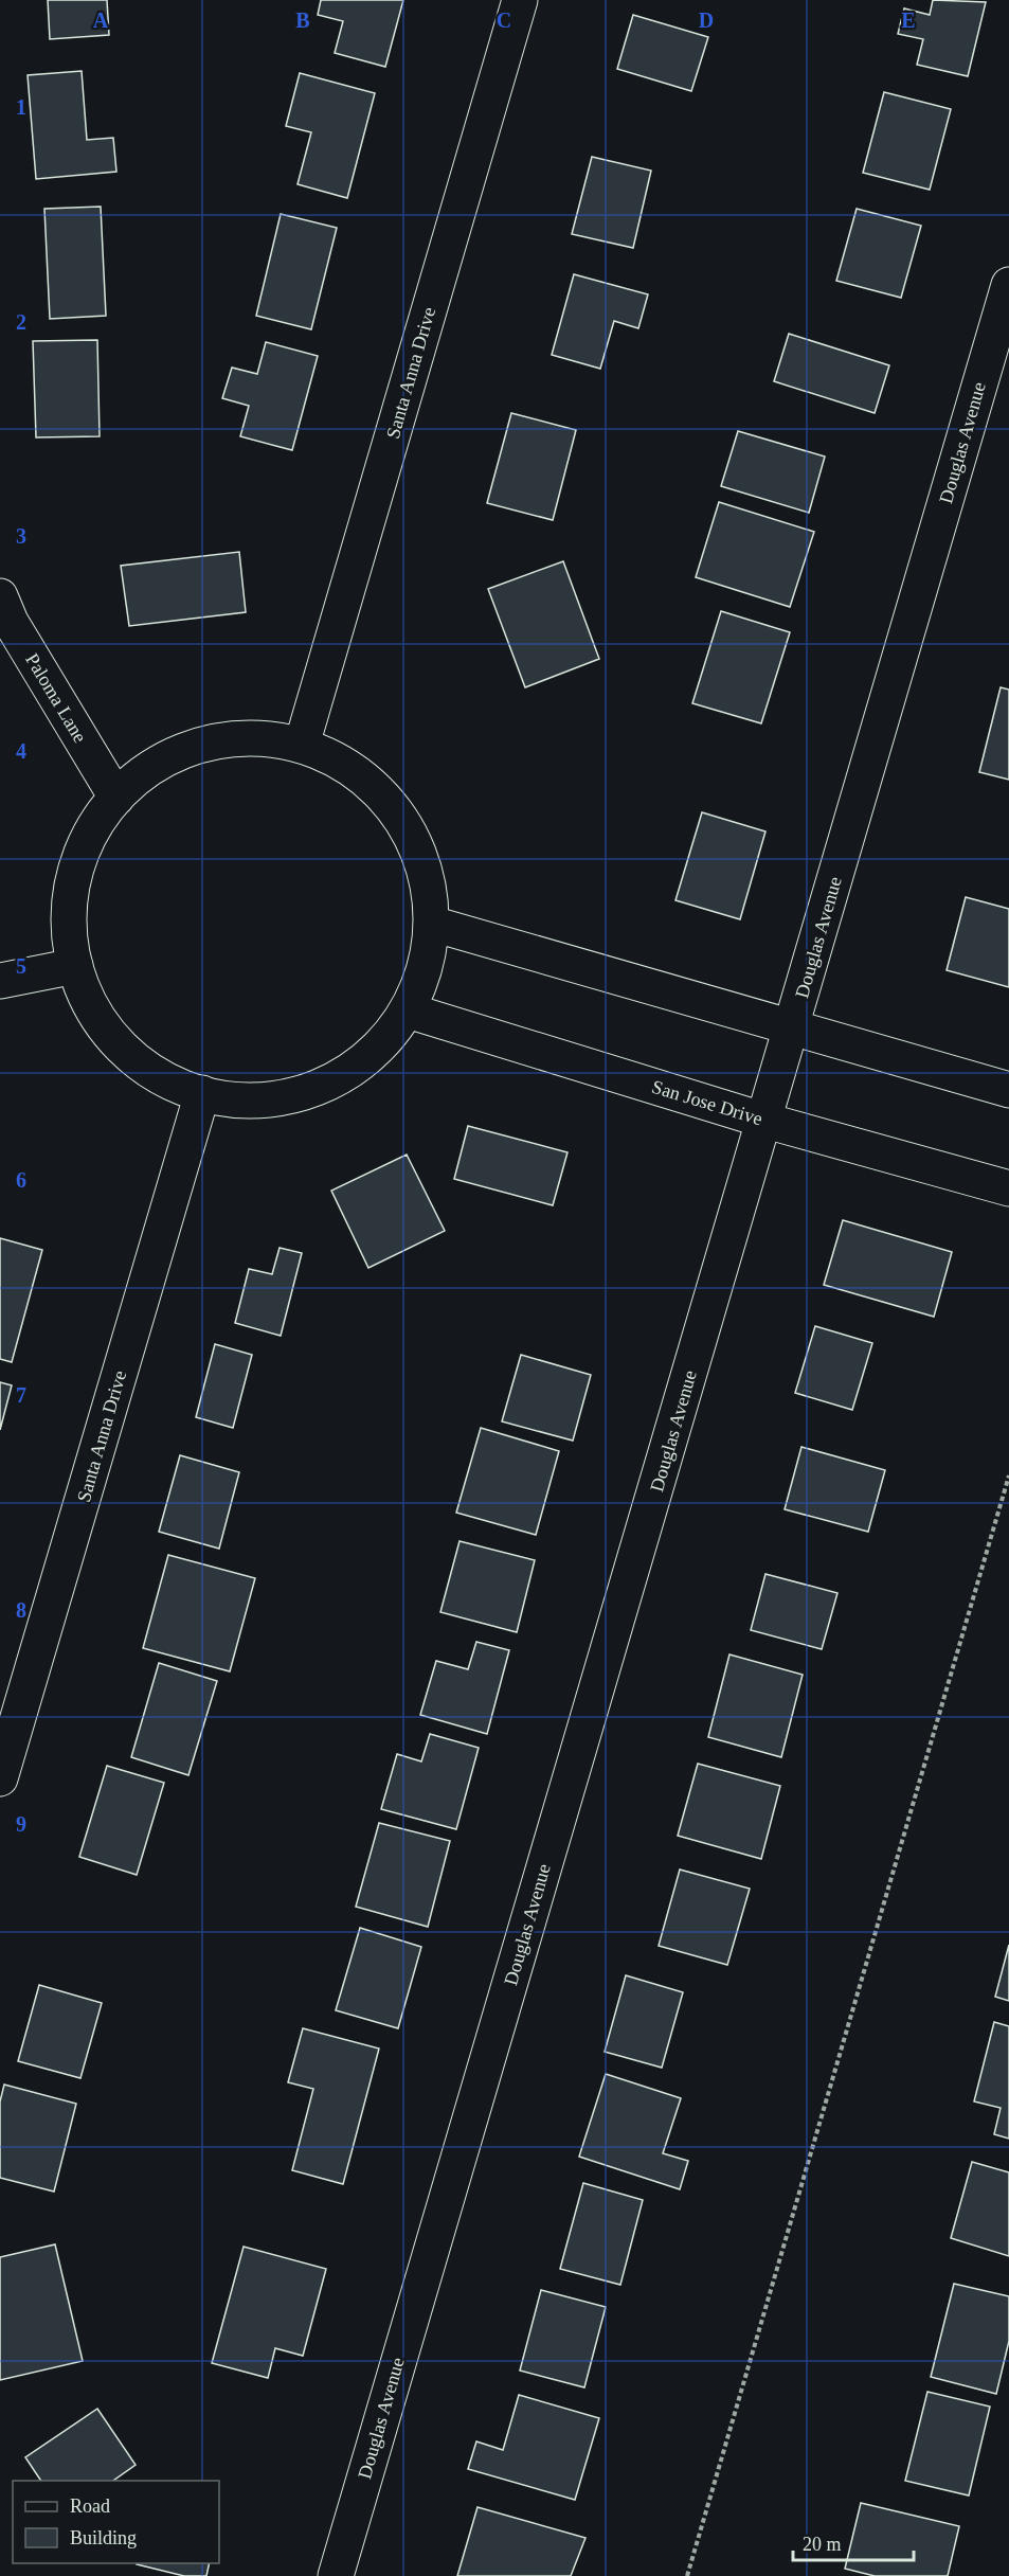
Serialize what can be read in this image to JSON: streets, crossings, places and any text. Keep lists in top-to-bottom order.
{
  "streets": {
    "street": [
      "Santa Anna Drive",
      "Douglas Avenue",
      "Paloma Lane",
      "San Jose Drive"
    ]
  },
  "crossings": [
    ["Douglas Avenue", "San Jose Drive"]
  ],
  "legend": ["Road", "Building"],
  "scale_bar": "20 m",
  "grid": {
    "columns": [
      "A",
      "B",
      "C",
      "D",
      "E"
    ],
    "rows": [
      "1",
      "2",
      "3",
      "4",
      "5",
      "6",
      "7",
      "8",
      "9"
    ]
  }
}
